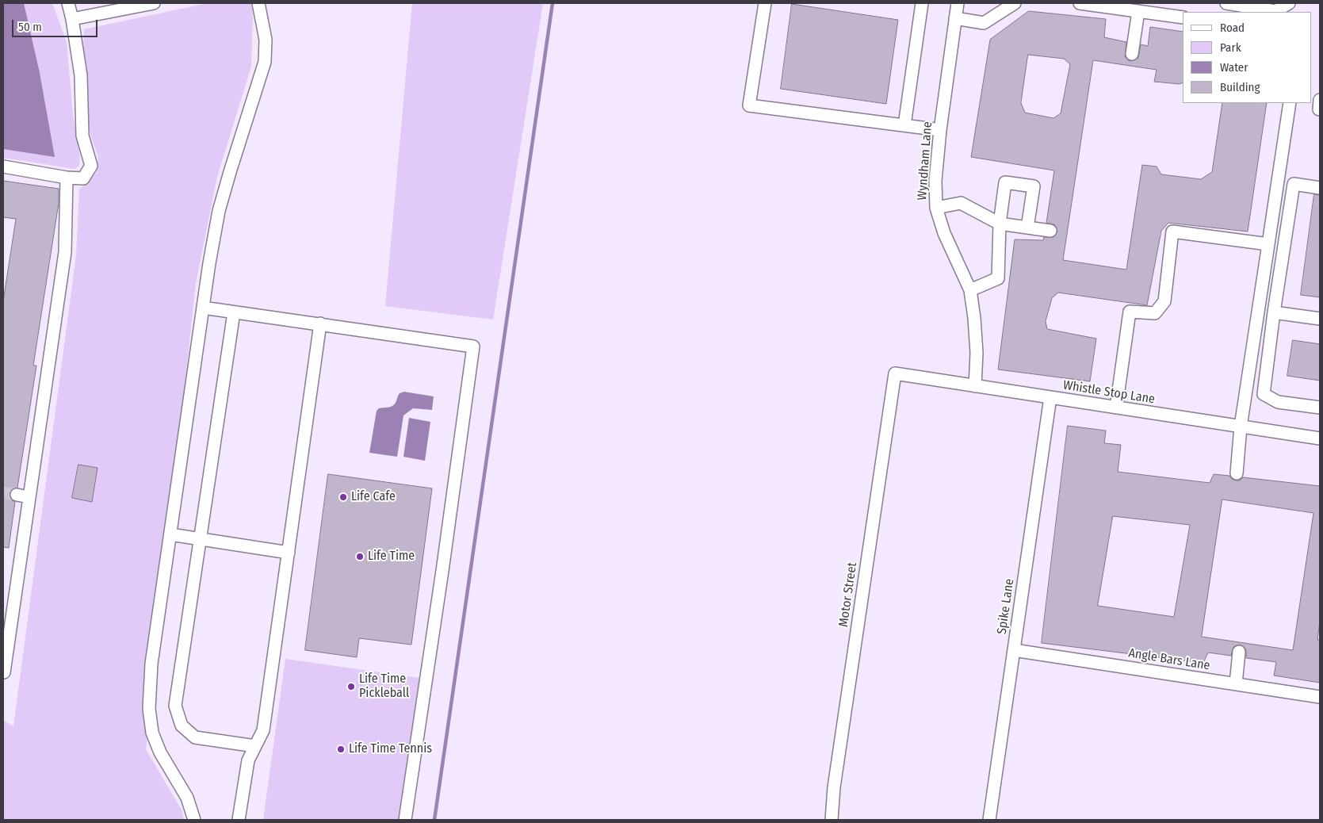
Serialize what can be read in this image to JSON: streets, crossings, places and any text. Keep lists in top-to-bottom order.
{
  "streets": {
    "street": [
      "Wyndham Lane",
      "Whistle Stop Lane",
      "Motor Street",
      "Spike Lane",
      "Angle Bars Lane"
    ]
  },
  "crossings": [
    ["Wyndham Lane", "Whistle Stop Lane"],
    ["Whistle Stop Lane", "Motor Street"],
    ["Whistle Stop Lane", "Spike Lane"],
    ["Spike Lane", "Angle Bars Lane"]
  ],
  "places": [
    "Life Cafe",
    "Life Time",
    "Life Time Pickleball",
    "Life Time Tennis"
  ],
  "legend": [
    "Road",
    "Park",
    "Water",
    "Building"
  ],
  "scale_bar": "50 m"
}
